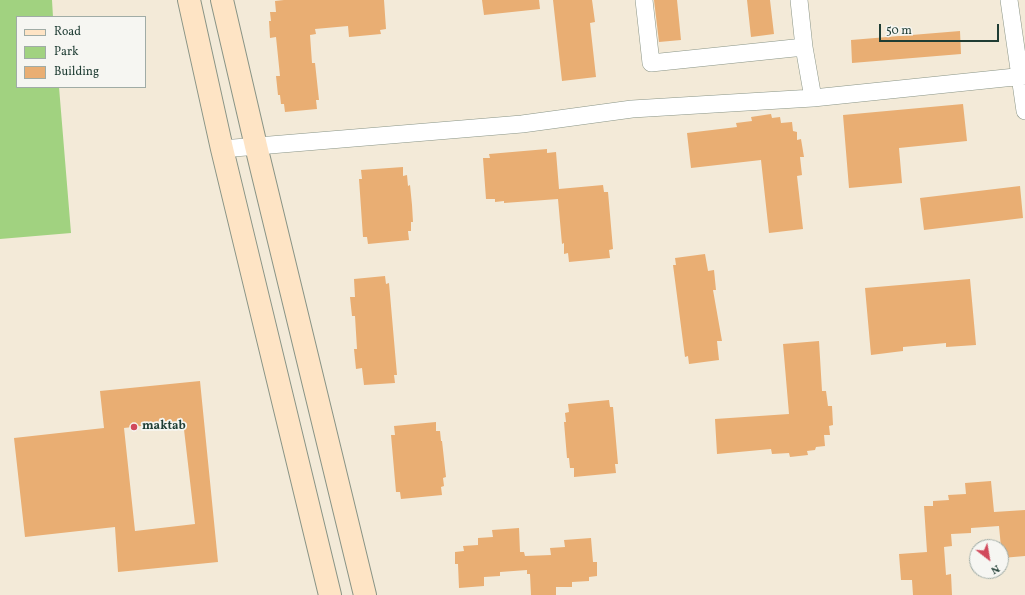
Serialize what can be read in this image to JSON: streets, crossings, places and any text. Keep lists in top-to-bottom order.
{
  "places": ["maktab"],
  "legend": ["Road", "Park", "Building"],
  "scale_bar": "50 m",
  "north": "bottom right"
}
